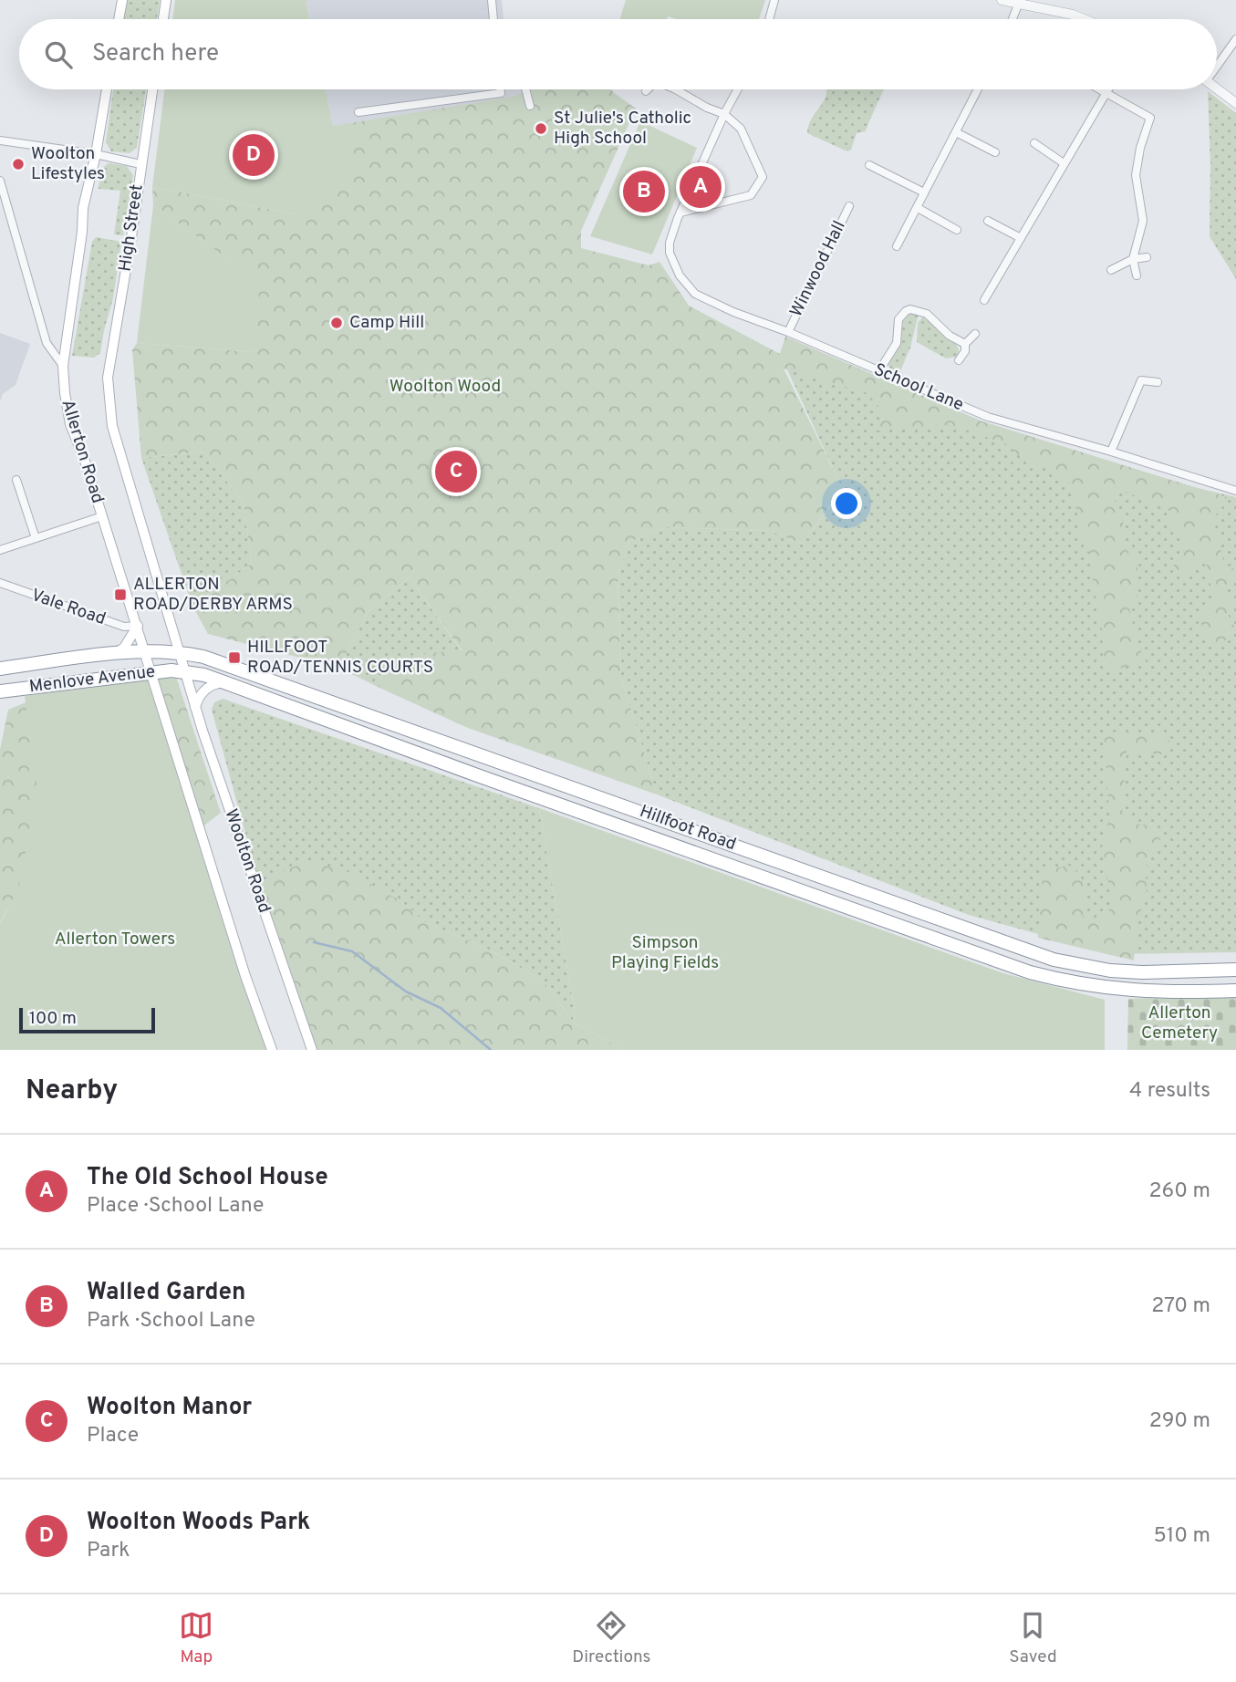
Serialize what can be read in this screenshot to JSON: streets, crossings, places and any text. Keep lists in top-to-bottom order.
{
  "streets": {
    "highway": ["Menlove Avenue", "Hillfoot Road"],
    "main road": ["High Street", "Allerton Road", "Woolton Road"],
    "street": ["Winwood Hall", "School Lane", "Vale Road"]
  },
  "crossings": [
    ["High Street", "Allerton Road"],
    ["Winwood Hall", "School Lane"],
    ["Allerton Road", "Vale Road"],
    ["Allerton Road", "Menlove Avenue"],
    ["Allerton Road", "Hillfoot Road"],
    ["Allerton Road", "Woolton Road"],
    ["Menlove Avenue", "Hillfoot Road"],
    ["Menlove Avenue", "Woolton Road"],
    ["Hillfoot Road", "Woolton Road"]
  ],
  "parks": [
    "Woolton Wood",
    "Allerton Towers",
    "Simpson Playing Fields",
    "Allerton Cemetery"
  ],
  "places": {
    "other": ["St Julie's Catholic High School", "Woolton Lifestyles", "Camp Hill"],
    "transit": ["ALLERTON ROAD/DERBY ARMS", "HILLFOOT ROAD/TENNIS COURTS"]
  },
  "scale_bar": "100 m",
  "page": {
    "search": "Search here",
    "pins": [
      "D",
      "A",
      "B",
      "C"
    ],
    "scale": "100 m",
    "heading": ["Nearby", "4 results"],
    "list": [
      {
        "mark": "A",
        "name": "The Old School House",
        "note": "Place · School Lane",
        "value": "260 m"
      },
      {
        "mark": "B",
        "name": "Walled Garden",
        "note": "Park · School Lane",
        "value": "270 m"
      },
      {
        "mark": "C",
        "name": "Woolton Manor",
        "note": "Place",
        "value": "290 m"
      },
      {
        "mark": "D",
        "name": "Woolton Woods Park",
        "note": "Park",
        "value": "510 m"
      }
    ],
    "nav": ["Map", "Directions", "Saved"]
  }
}
